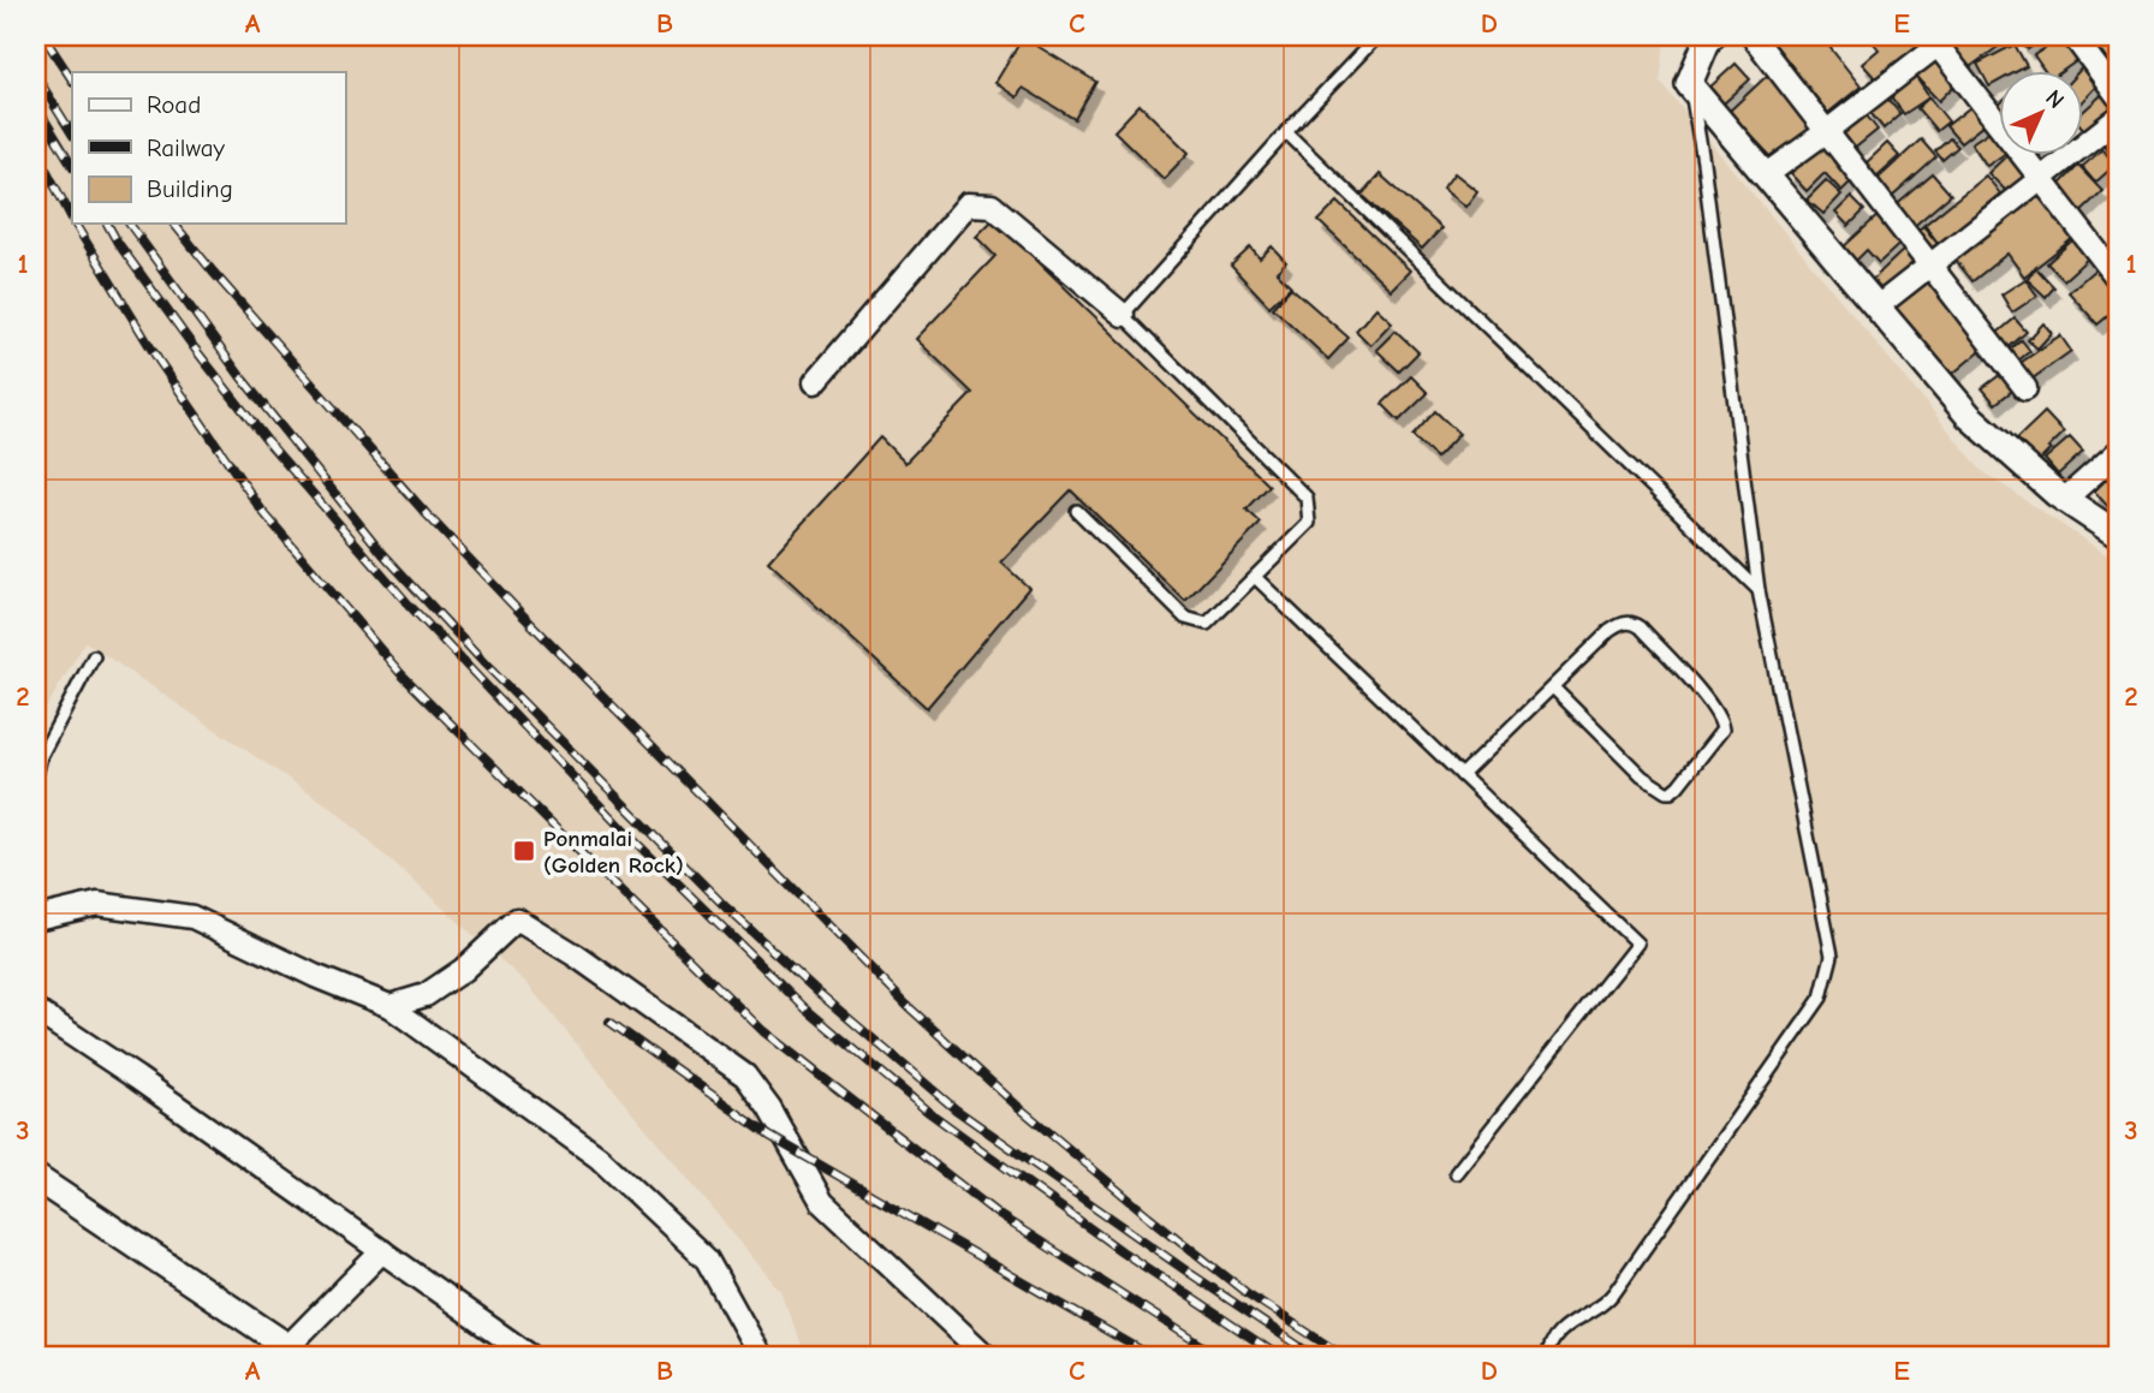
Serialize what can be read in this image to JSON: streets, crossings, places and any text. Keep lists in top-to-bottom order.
{
  "places": {
    "transit": ["Ponmalai (Golden Rock)"]
  },
  "legend": ["Road", "Railway", "Building"],
  "north": "top right",
  "grid": {
    "columns": [
      "A",
      "B",
      "C",
      "D",
      "E"
    ],
    "rows": ["1", "2", "3"]
  }
}
